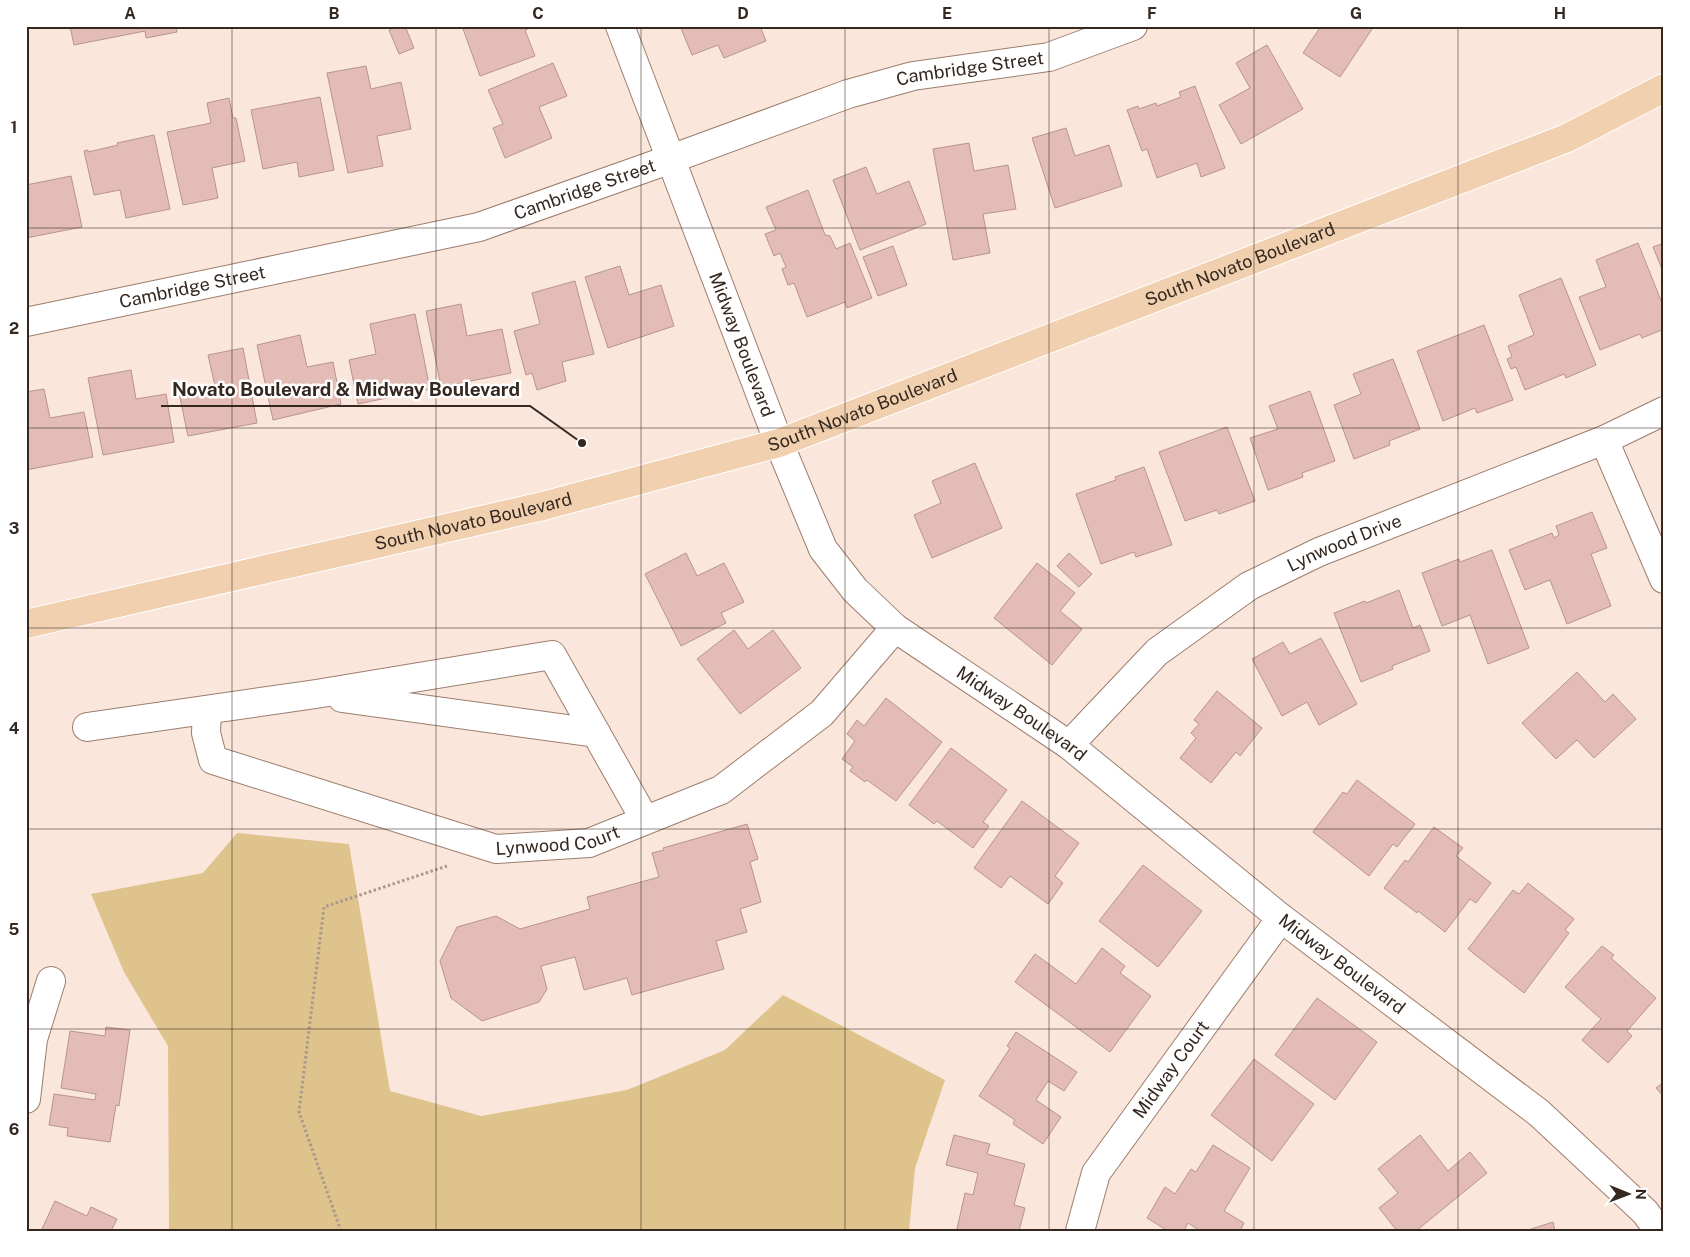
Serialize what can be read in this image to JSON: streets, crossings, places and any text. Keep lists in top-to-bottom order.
{
  "streets": {
    "main road": ["South Novato Boulevard"],
    "street": [
      "Cambridge Street",
      "Midway Boulevard",
      "Lynwood Drive",
      "Lynwood Court",
      "Midway Court"
    ]
  },
  "crossings": [
    ["Cambridge Street", "Midway Boulevard"],
    ["South Novato Boulevard", "Midway Boulevard"],
    ["Midway Boulevard", "Lynwood Drive"],
    ["Midway Boulevard", "Lynwood Court"],
    ["Midway Boulevard", "Midway Court"]
  ],
  "places": ["Novato Boulevard & Midway Boulevard"],
  "north": "right",
  "grid": {
    "columns": [
      "A",
      "B",
      "C",
      "D",
      "E",
      "F",
      "G",
      "H"
    ],
    "rows": [
      "1",
      "2",
      "3",
      "4",
      "5",
      "6"
    ]
  }
}
